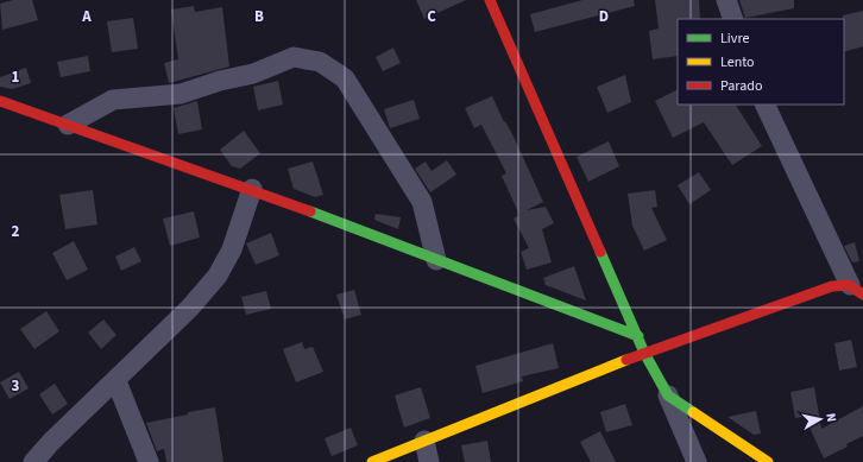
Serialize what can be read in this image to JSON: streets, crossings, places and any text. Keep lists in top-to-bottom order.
{
  "legend": ["Livre", "Lento", "Parado"],
  "north": "right",
  "grid": {
    "columns": [
      "A",
      "B",
      "C",
      "D"
    ],
    "rows": ["1", "2", "3"]
  }
}
